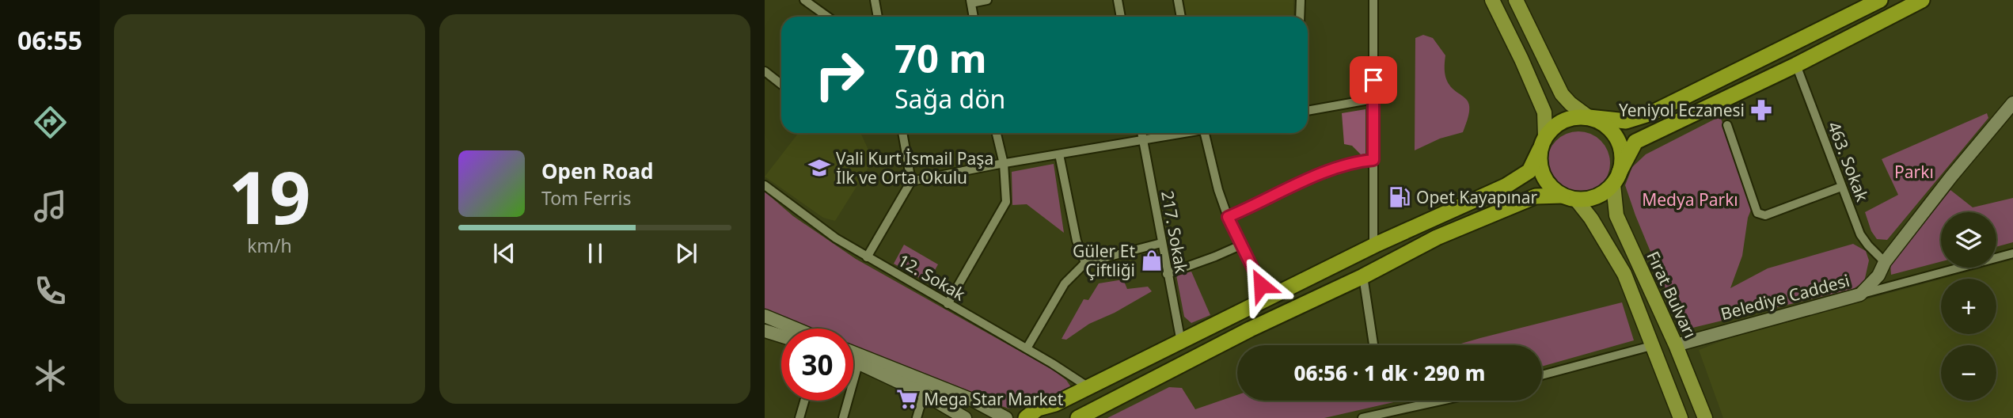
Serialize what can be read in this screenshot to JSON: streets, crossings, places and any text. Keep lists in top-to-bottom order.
{
  "streets": {
    "main road": ["Fırat Bulvarı"],
    "street": [
      "463. Sokak",
      "217. Sokak",
      "12. Sokak",
      "Belediye Caddesi"
    ]
  },
  "crossings": [
    ["463. Sokak", "Belediye Caddesi"],
    ["Fırat Bulvarı", "Belediye Caddesi"]
  ],
  "parks": ["Parkı", "Medya Parkı"],
  "places": {
    "pharmacy": ["Yeniyol Eczanesi"],
    "school or university": ["Vali Kurt İsmail Paşa İlk ve Orta Okulu"],
    "fuel station": ["Opet Kayapınar"],
    "shop": ["Güler Et Çiftliği"],
    "supermarket": ["Mega Star Market"]
  },
  "page": {
    "tabs": "06:55",
    "tile": ["19", "km/h"],
    "turn": ["70 m", "Sağa dön"],
    "song": ["Open Road", "Tom Ferris"],
    "map_buttons": ["+", "−"],
    "limit": "30",
    "trip": "06:56 · 1 dk · 290 m"
  }
}
